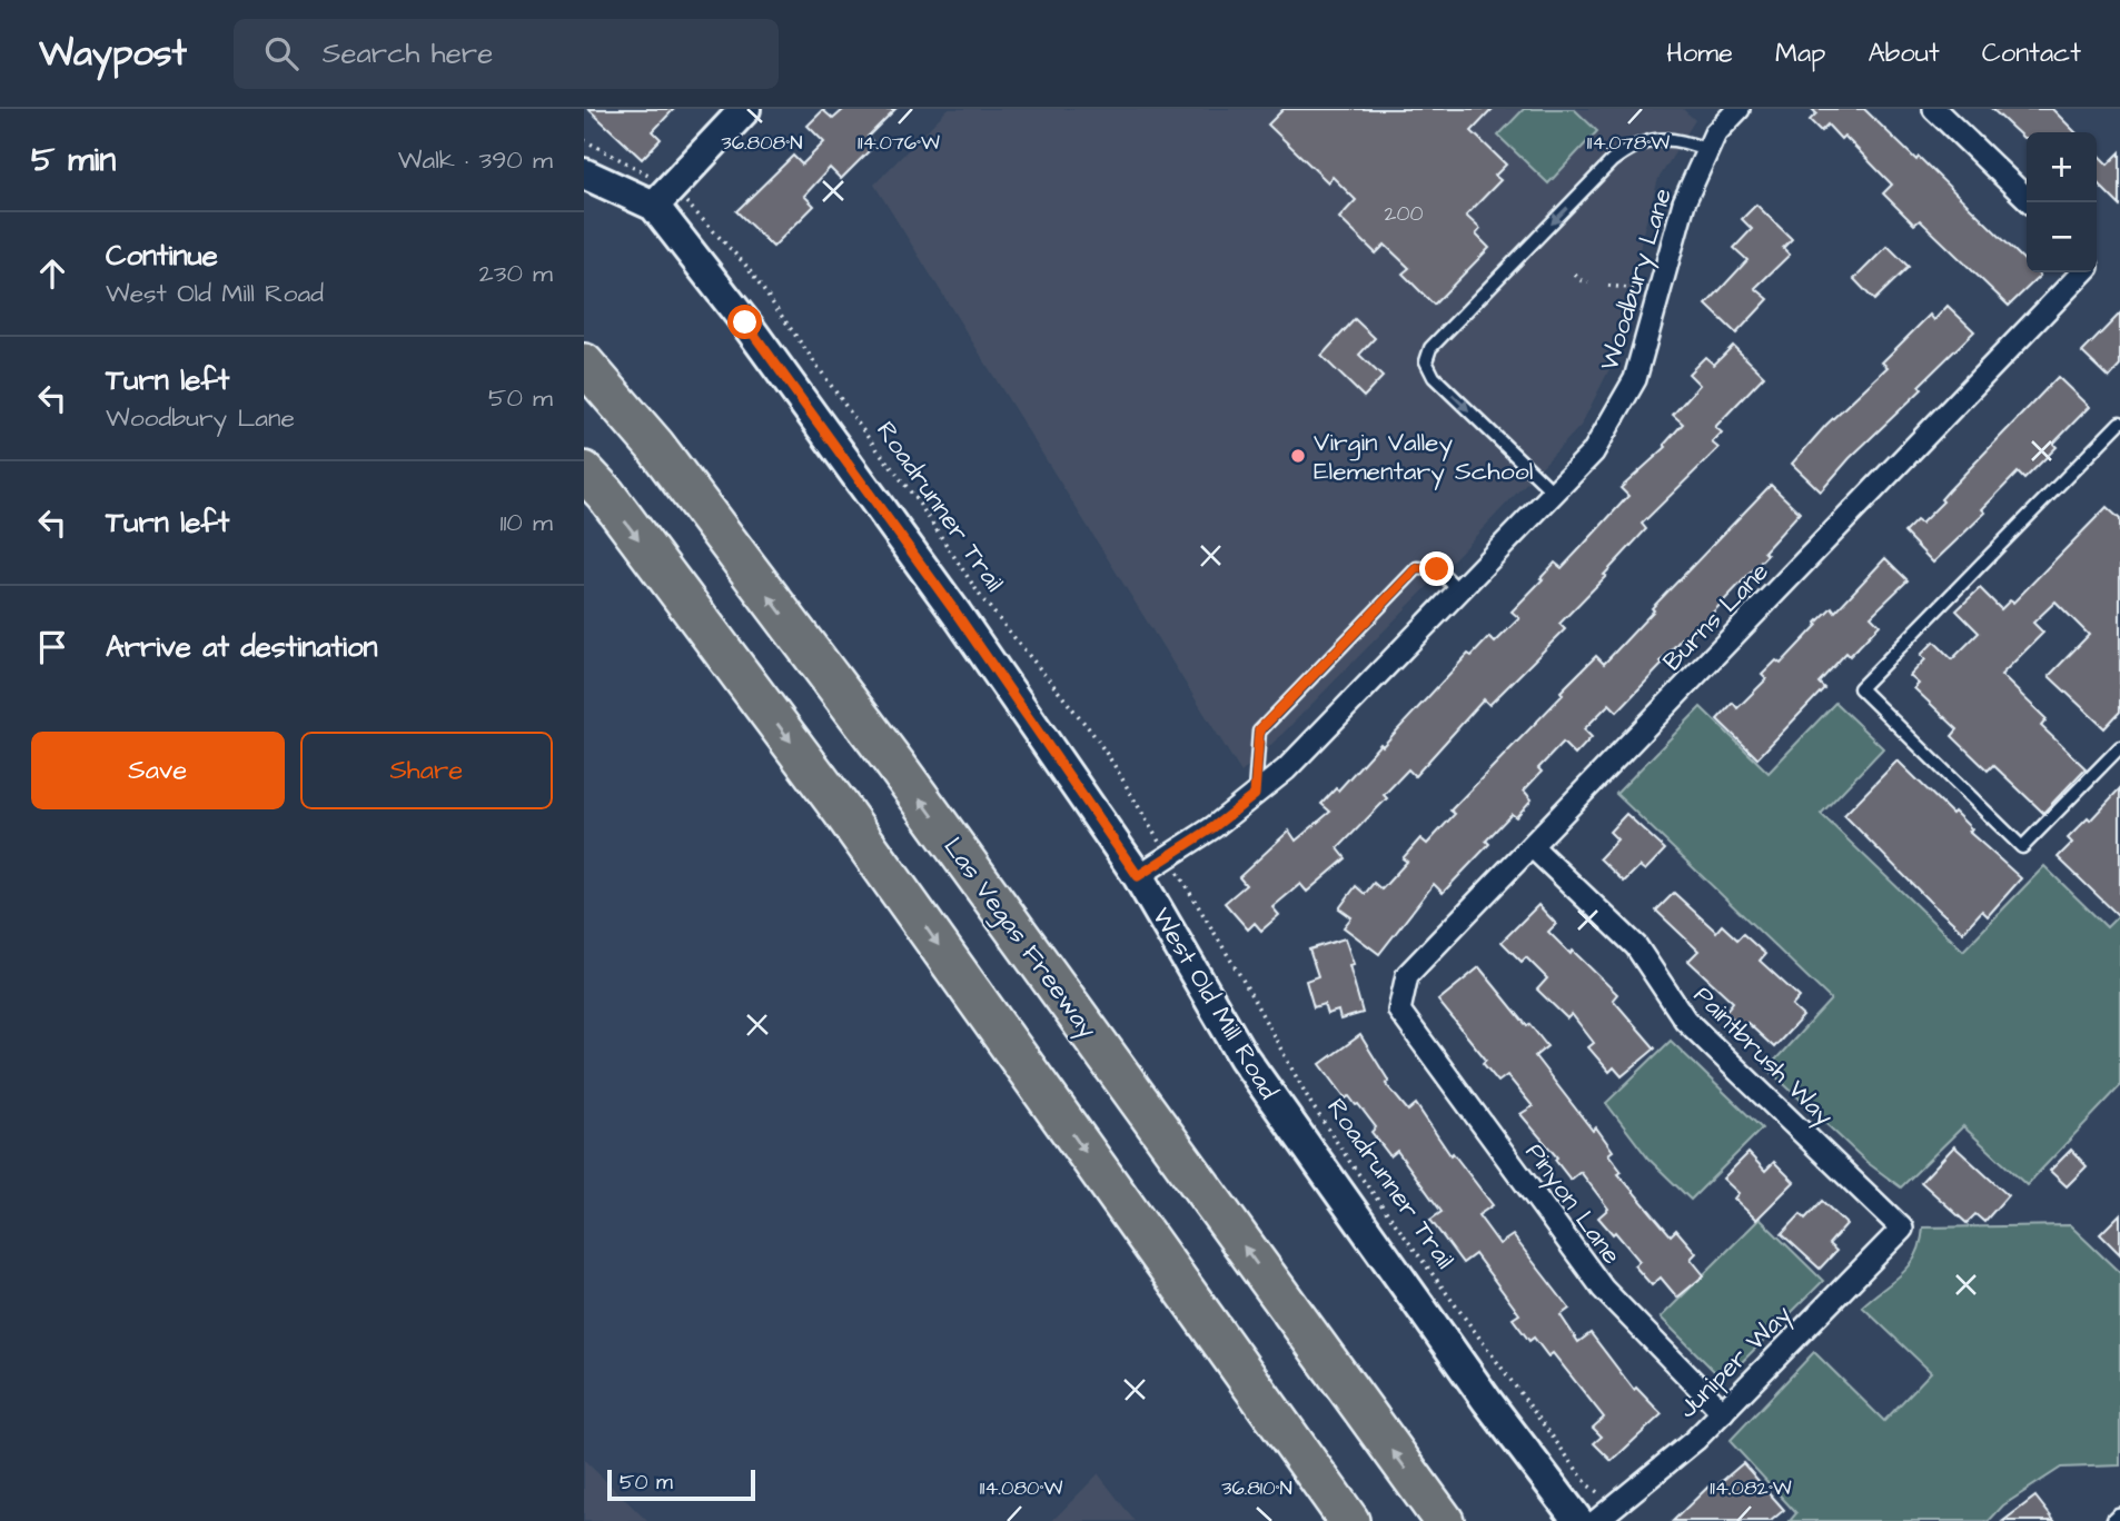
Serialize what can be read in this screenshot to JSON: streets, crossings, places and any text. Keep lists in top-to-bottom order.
{
  "streets": {
    "highway": ["Las Vegas Freeway"],
    "street": [
      "Woodbury Lane",
      "Burns Lane",
      "West Old Mill Road",
      "Paintbrush Way",
      "Pinyon Lane",
      "Juniper Way"
    ],
    "path": ["Roadrunner Trail"]
  },
  "crossings": [
    ["Woodbury Lane", "West Old Mill Road"],
    ["Burns Lane", "Paintbrush Way"],
    ["Burns Lane", "Pinyon Lane"],
    ["Paintbrush Way", "Juniper Way"],
    ["Pinyon Lane", "Juniper Way"]
  ],
  "places": ["Virgin Valley Elementary School"],
  "house_numbers": ["200"],
  "scale_bar": "50 m",
  "page": {
    "header": "Waypost",
    "search": "Search here",
    "nav": [
      "Home",
      "Map",
      "About",
      "Contact"
    ],
    "heading": ["5 min", "Walk · 390 m"],
    "map_buttons": ["+", "−"],
    "list": [
      ["Continue", "West Old Mill Road", "230 m"],
      ["Turn left", "Woodbury Lane", "50 m"],
      ["Turn left", "110 m"],
      "Arrive at destination"
    ],
    "buttons": ["Save", "Share"],
    "scale": "50 m"
  },
  "coordinates": [
    "36.808°N",
    "114.076°W",
    "114.078°W",
    "114.080°W",
    "114.082°W",
    "36.810°N"
  ]
}
